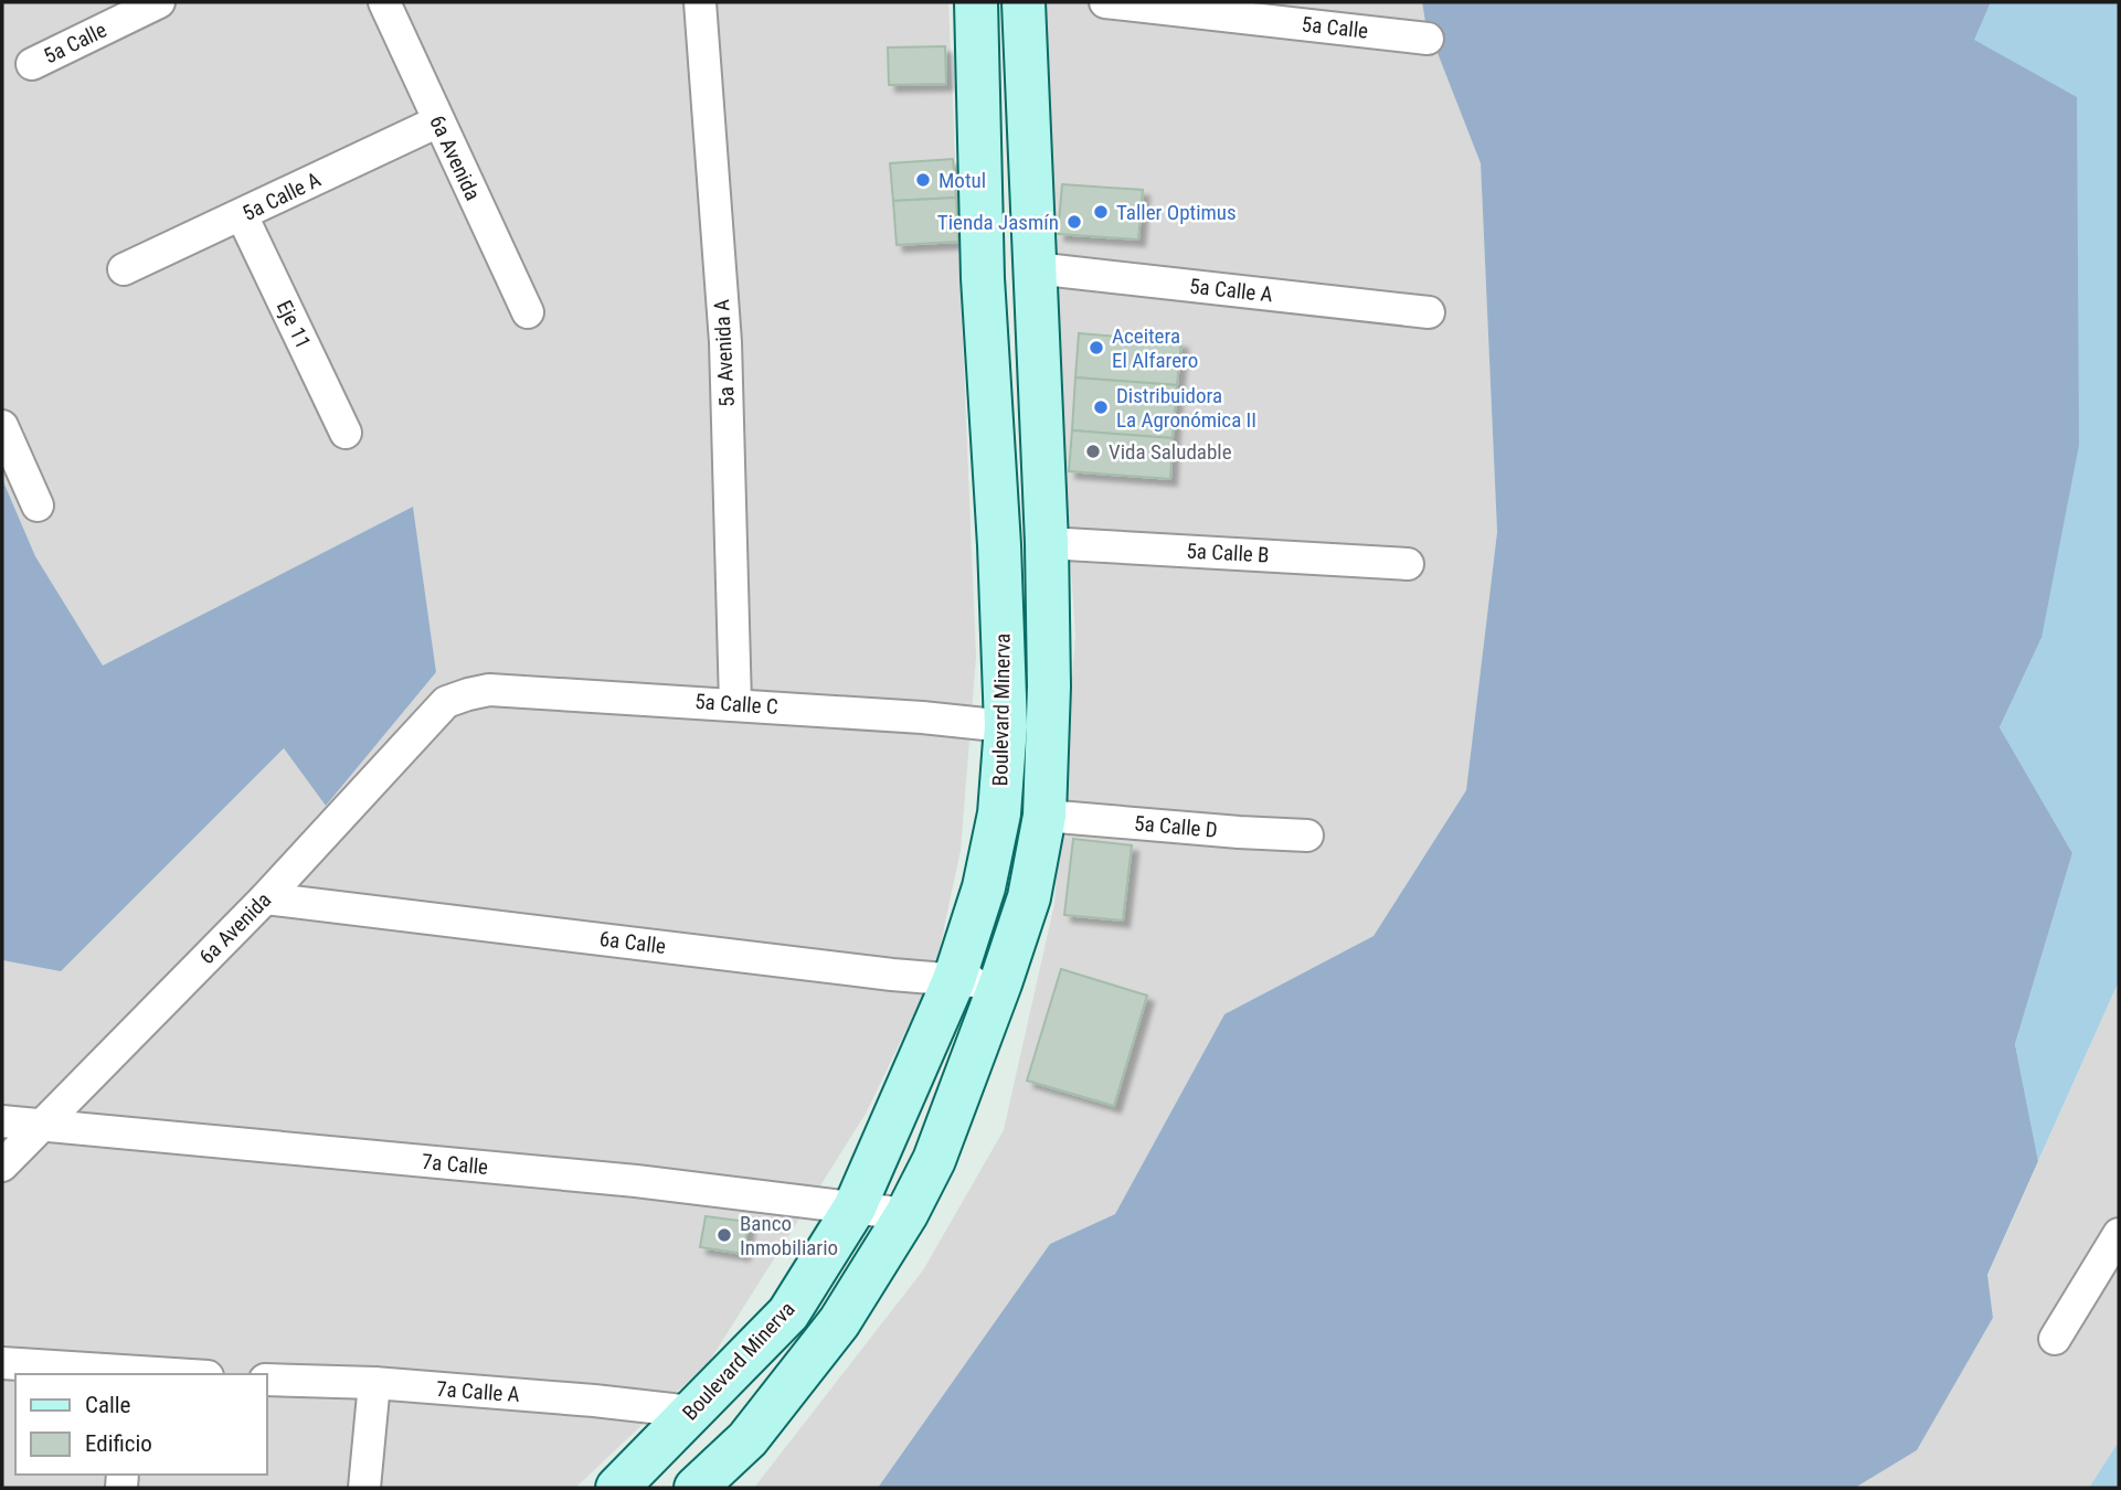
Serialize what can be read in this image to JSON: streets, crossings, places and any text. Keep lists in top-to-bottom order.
{
  "streets": {
    "street": [
      "5a Calle",
      "6a Avenida",
      "5a Calle A",
      "Eje 11",
      "5a Avenida A",
      "5a Calle B",
      "5a Calle C",
      "Boulevard Minerva",
      "5a Calle D",
      "6a Calle",
      "7a Calle",
      "7a Calle A"
    ]
  },
  "crossings": [
    ["6a Avenida", "5a Calle A"],
    ["6a Avenida", "5a Calle C"],
    ["6a Avenida", "6a Calle"],
    ["6a Avenida", "7a Calle"],
    ["5a Calle A", "Eje 11"],
    ["5a Avenida A", "5a Calle C"],
    ["5a Calle C", "Boulevard Minerva"],
    ["Boulevard Minerva", "6a Calle"],
    ["Boulevard Minerva", "7a Calle"],
    ["Boulevard Minerva", "7a Calle A"]
  ],
  "places": [
    "Motul",
    "Taller Optimus",
    "Tienda Jasmín",
    "Aceitera El Alfarero",
    "Distribuidora La Agronómica II",
    "Vida Saludable",
    "Banco Inmobiliario"
  ],
  "legend": ["Calle", "Edificio"]
}
